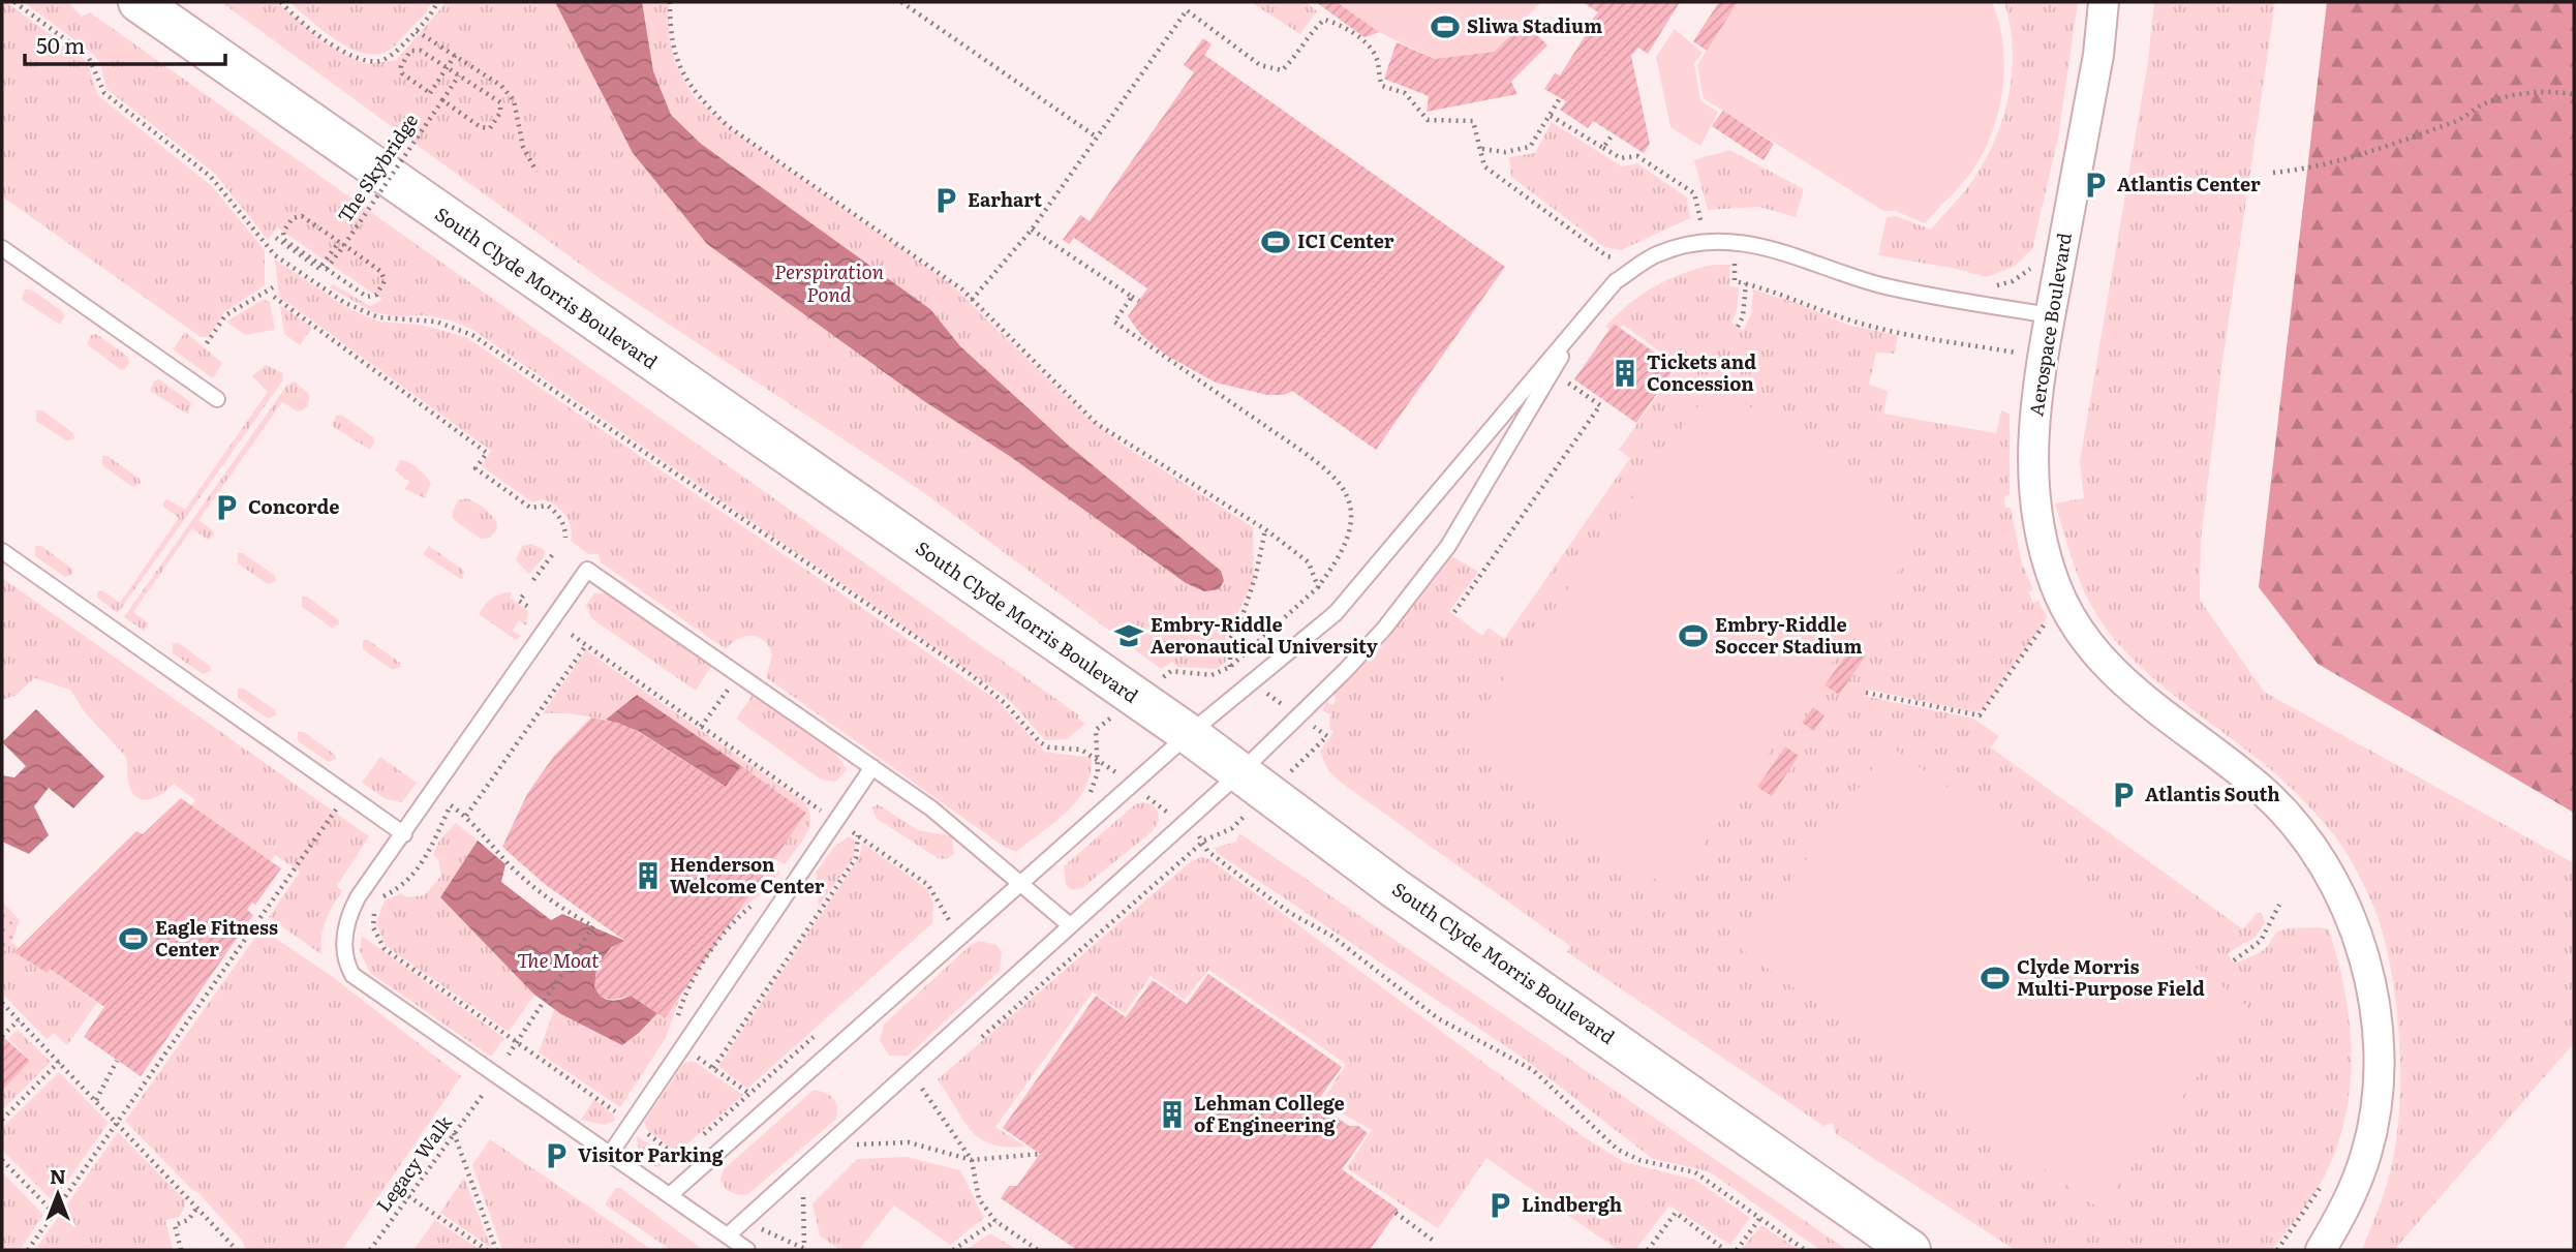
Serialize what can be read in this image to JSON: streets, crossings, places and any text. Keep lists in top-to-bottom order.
{
  "streets": {
    "main road": ["South Clyde Morris Boulevard"],
    "street": ["Aerospace Boulevard"],
    "path": ["The Skybridge", "Legacy Walk"]
  },
  "water": ["Perspiration Pond", "The Moat"],
  "places": {
    "sports": [
      "Sliwa Stadium",
      "ICI Center",
      "Embry-Riddle Soccer Stadium",
      "Eagle Fitness Center",
      "Clyde Morris Multi-Purpose Field"
    ],
    "parking": [
      "Atlantis Center",
      "Earhart",
      "Concorde",
      "Atlantis South",
      "Visitor Parking",
      "Lindbergh"
    ],
    "building": ["Tickets and Concession", "Henderson Welcome Center", "Lehman College of Engineering"],
    "school or university": ["Embry-Riddle Aeronautical University"]
  },
  "scale_bar": "50 m",
  "north": "top"
}
